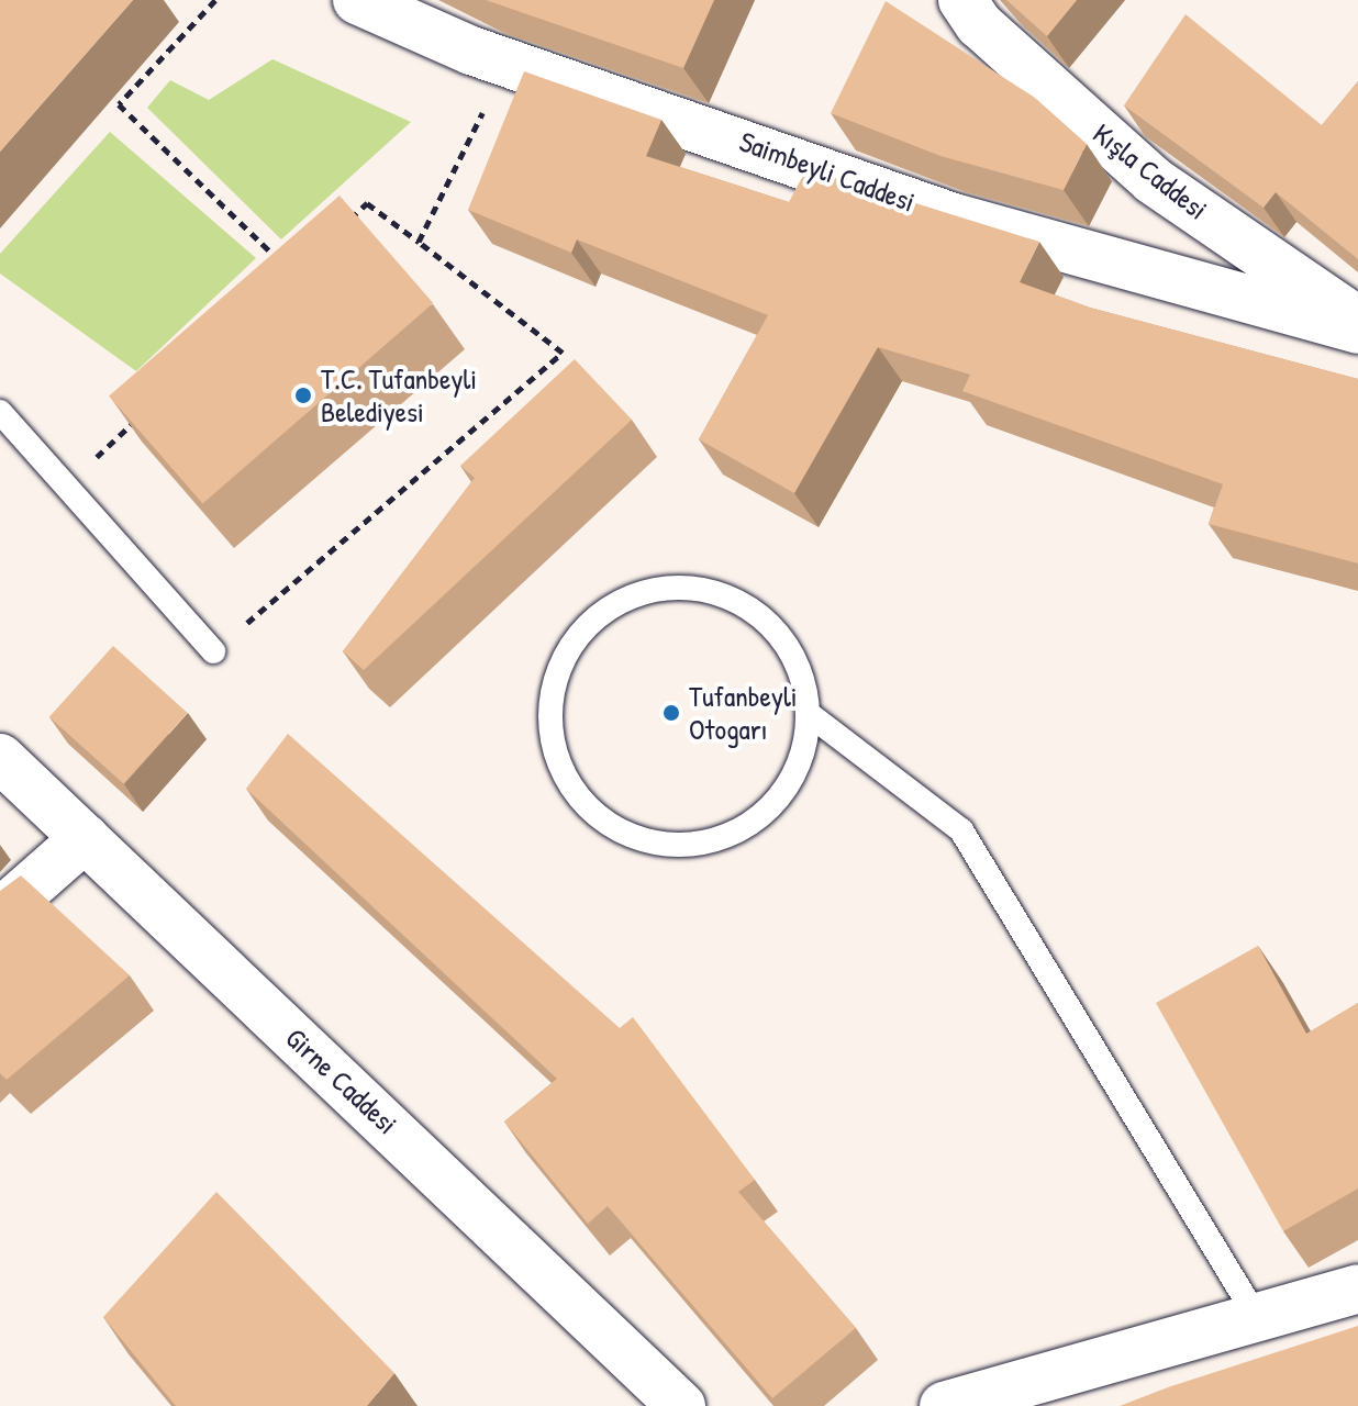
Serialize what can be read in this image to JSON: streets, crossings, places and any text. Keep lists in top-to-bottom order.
{
  "streets": {
    "street": ["Saimbeyli Caddesi", "Kışla Caddesi", "Girne Caddesi"]
  },
  "places": ["T.C. Tufanbeyli Belediyesi", "Tufanbeyli Otogarı"]
}
